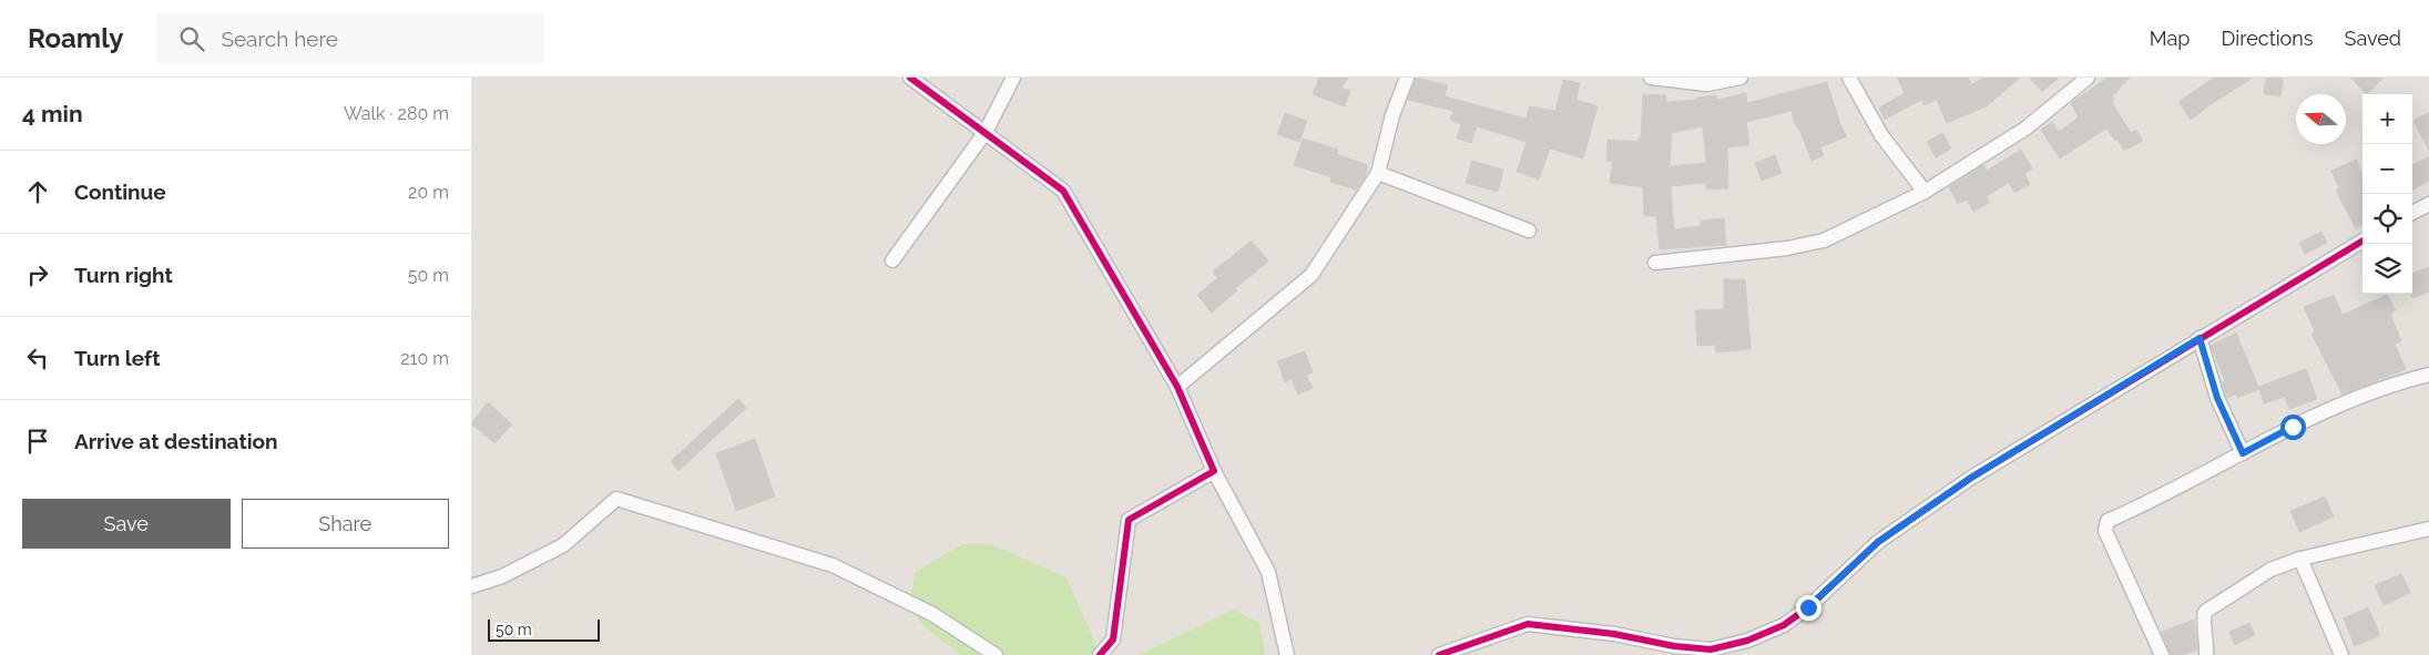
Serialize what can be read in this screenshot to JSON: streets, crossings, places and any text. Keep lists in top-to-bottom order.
{
  "scale_bar": "50 m",
  "north": "left",
  "page": {
    "header": "Roamly",
    "search": "Search here",
    "nav": ["Map", "Directions", "Saved"],
    "heading": ["4 min", "Walk · 280 m"],
    "map_buttons": ["+", "−"],
    "list": [
      ["Continue", "20 m"],
      ["Turn right", "50 m"],
      ["Turn left", "210 m"],
      "Arrive at destination"
    ],
    "buttons": ["Save", "Share"],
    "scale": "50 m"
  }
}
